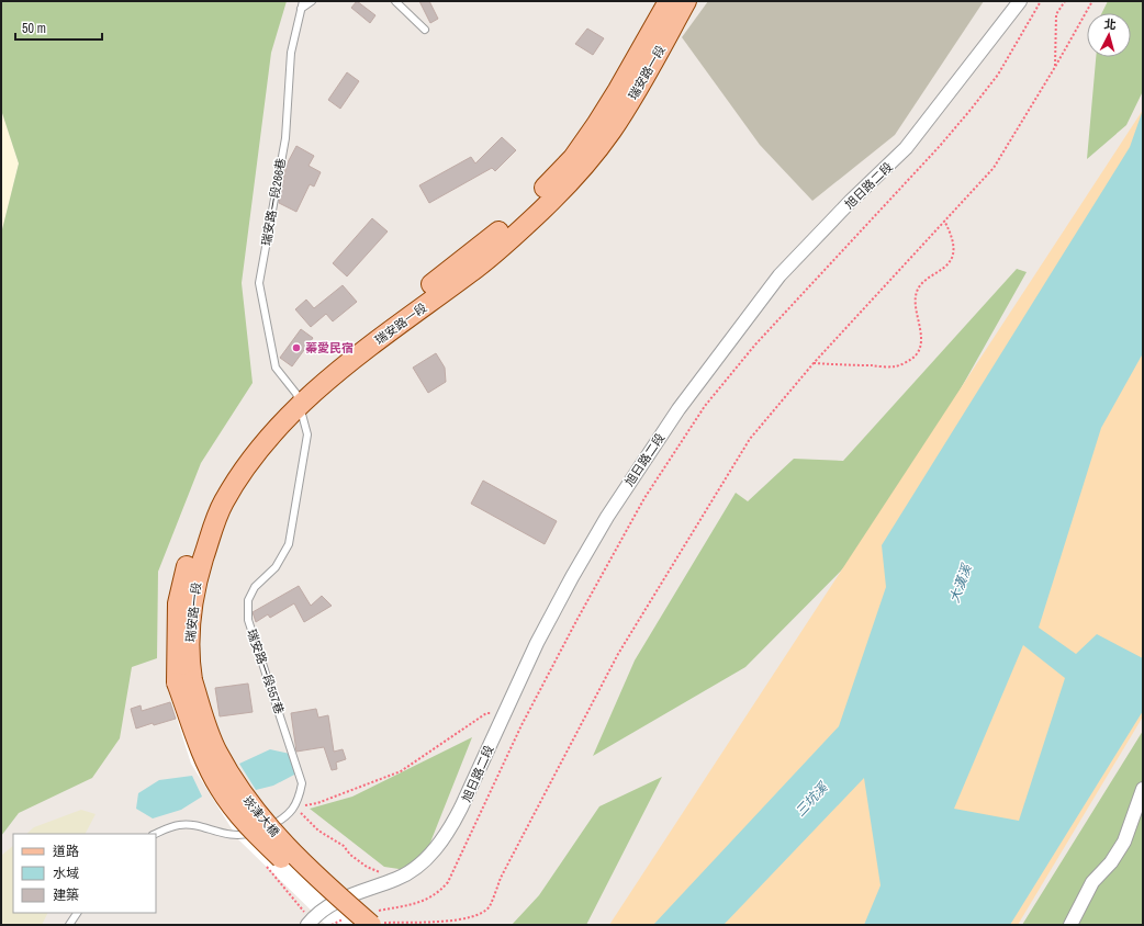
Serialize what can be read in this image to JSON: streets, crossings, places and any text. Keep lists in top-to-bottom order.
{
  "streets": {
    "main road": ["瑞安路一段", "崁津大橋"],
    "street": ["旭日路二段"],
    "lane": ["瑞安路一段266巷", "瑞安路一段557巷"]
  },
  "crossings": [
    ["瑞安路一段", "瑞安路一段266巷"],
    ["瑞安路一段", "瑞安路一段557巷"],
    ["瑞安路一段", "崁津大橋"],
    ["瑞安路一段266巷", "瑞安路一段557巷"]
  ],
  "water": ["大漢溪", "三坑溪"],
  "places": ["蓁愛民宿"],
  "legend": ["道路", "水域", "建築"],
  "scale_bar": "50 m",
  "north": "top"
}
